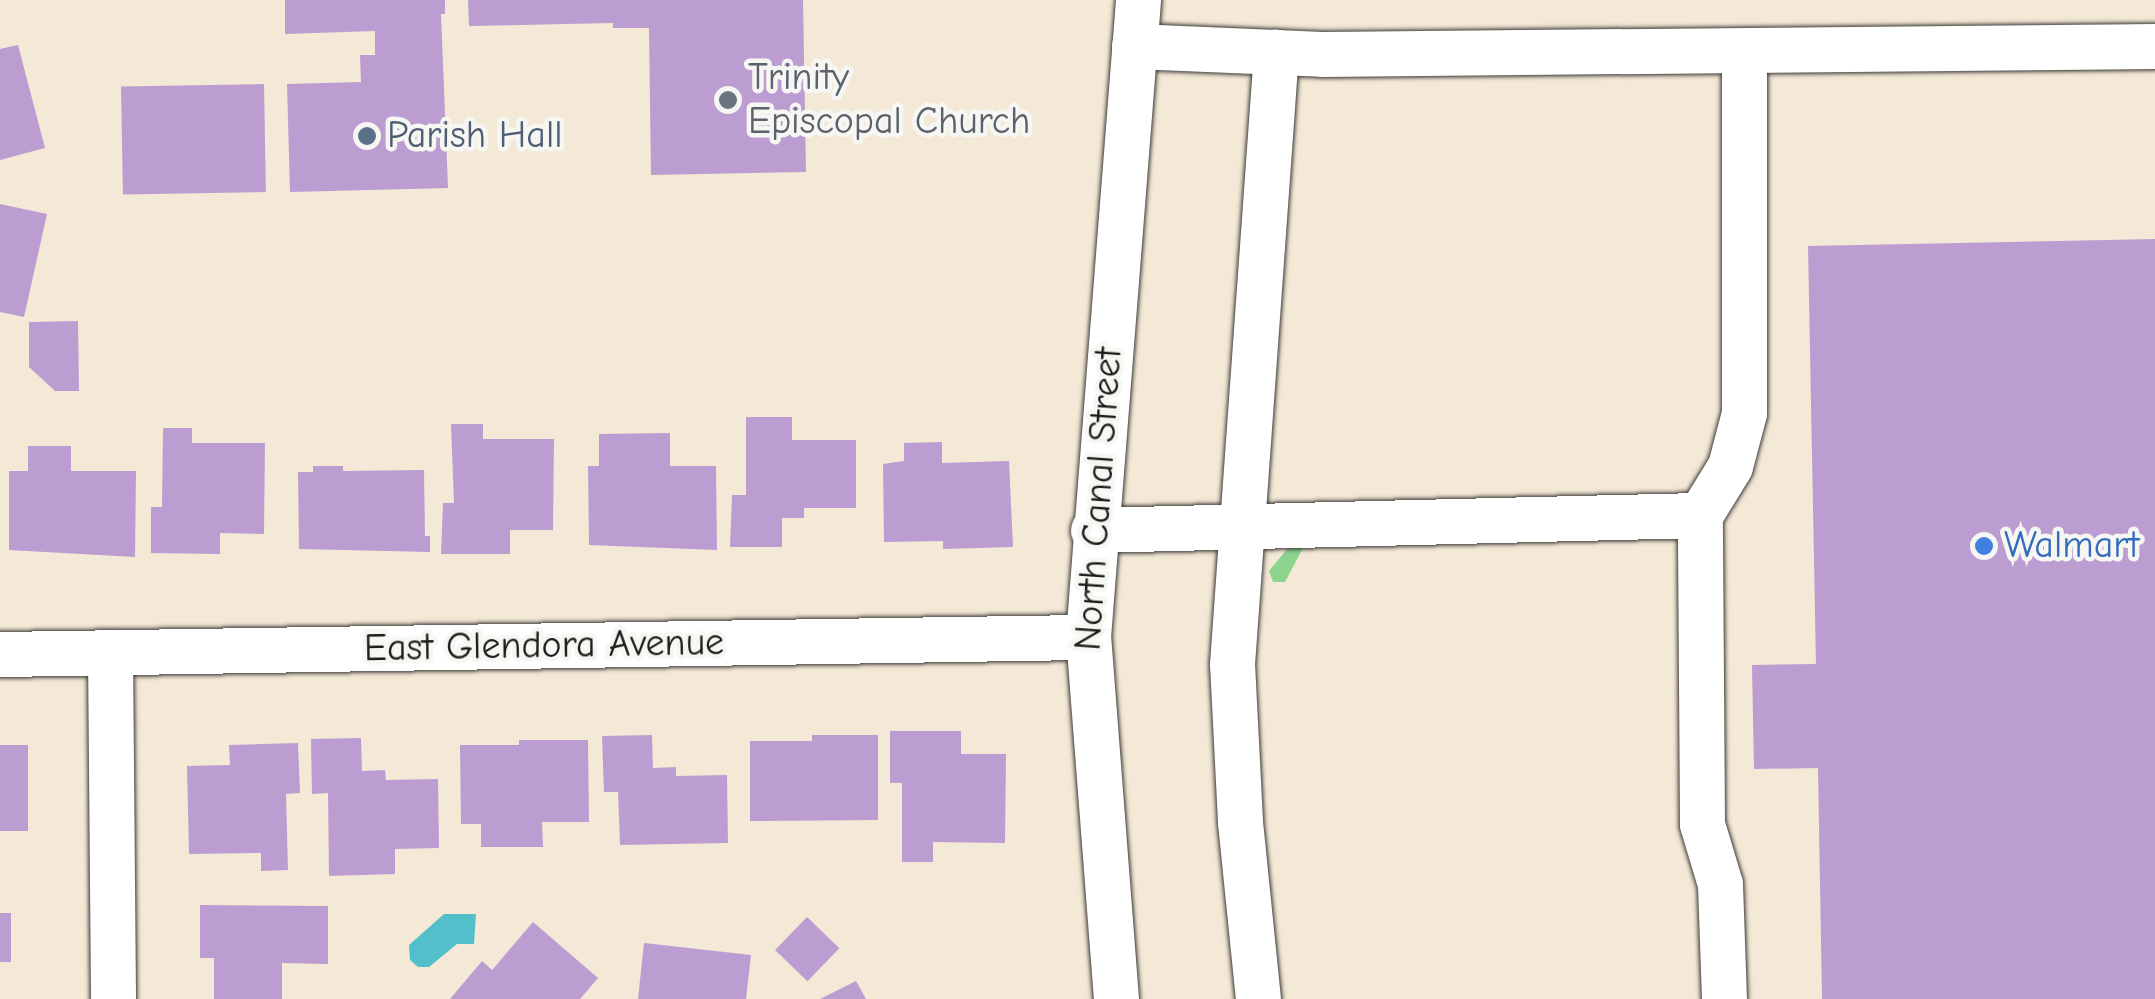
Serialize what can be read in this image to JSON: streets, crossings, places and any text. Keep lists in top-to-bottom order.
{
  "streets": {
    "street": ["North Canal Street", "East Glendora Avenue"]
  },
  "crossings": [
    ["North Canal Street", "East Glendora Avenue"]
  ],
  "places": ["Trinity Episcopal Church", "Parish Hall", "Walmart"]
}
